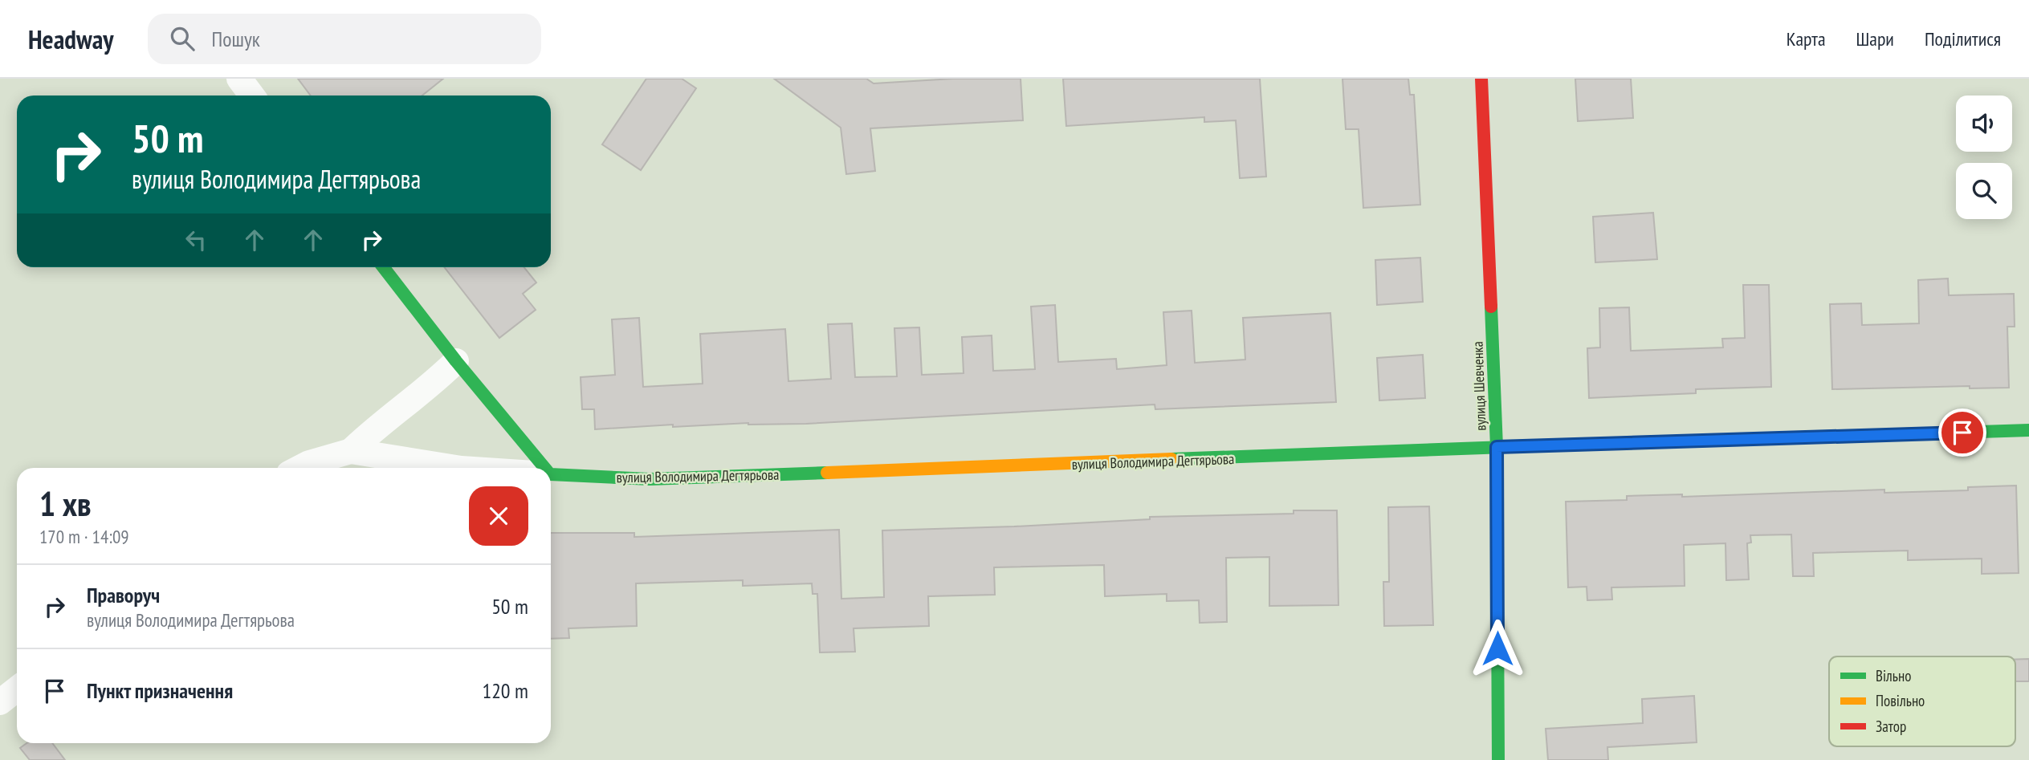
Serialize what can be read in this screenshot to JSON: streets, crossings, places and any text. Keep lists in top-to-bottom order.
{
  "streets": {
    "street": ["вулиця Шевченка", "вулиця Володимира Дегтярьова"]
  },
  "crossings": [
    ["вулиця Шевченка", "вулиця Володимира Дегтярьова"]
  ],
  "legend": ["Вільно", "Повільно", "Затор"],
  "page": {
    "header": "Headway",
    "search": "Пошук",
    "nav": ["Карта", "Шари", "Поділитися"],
    "turn": ["50 m", "вулиця Володимира Дегтярьова"],
    "heading": ["1 хв", "170 m · 14:09"],
    "list": [
      {
        "name": "Праворуч",
        "note": "вулиця Володимира Дегтярьова",
        "value": "50 m"
      },
      {
        "name": "Пункт призначення",
        "value": "120 m"
      }
    ]
  }
}
